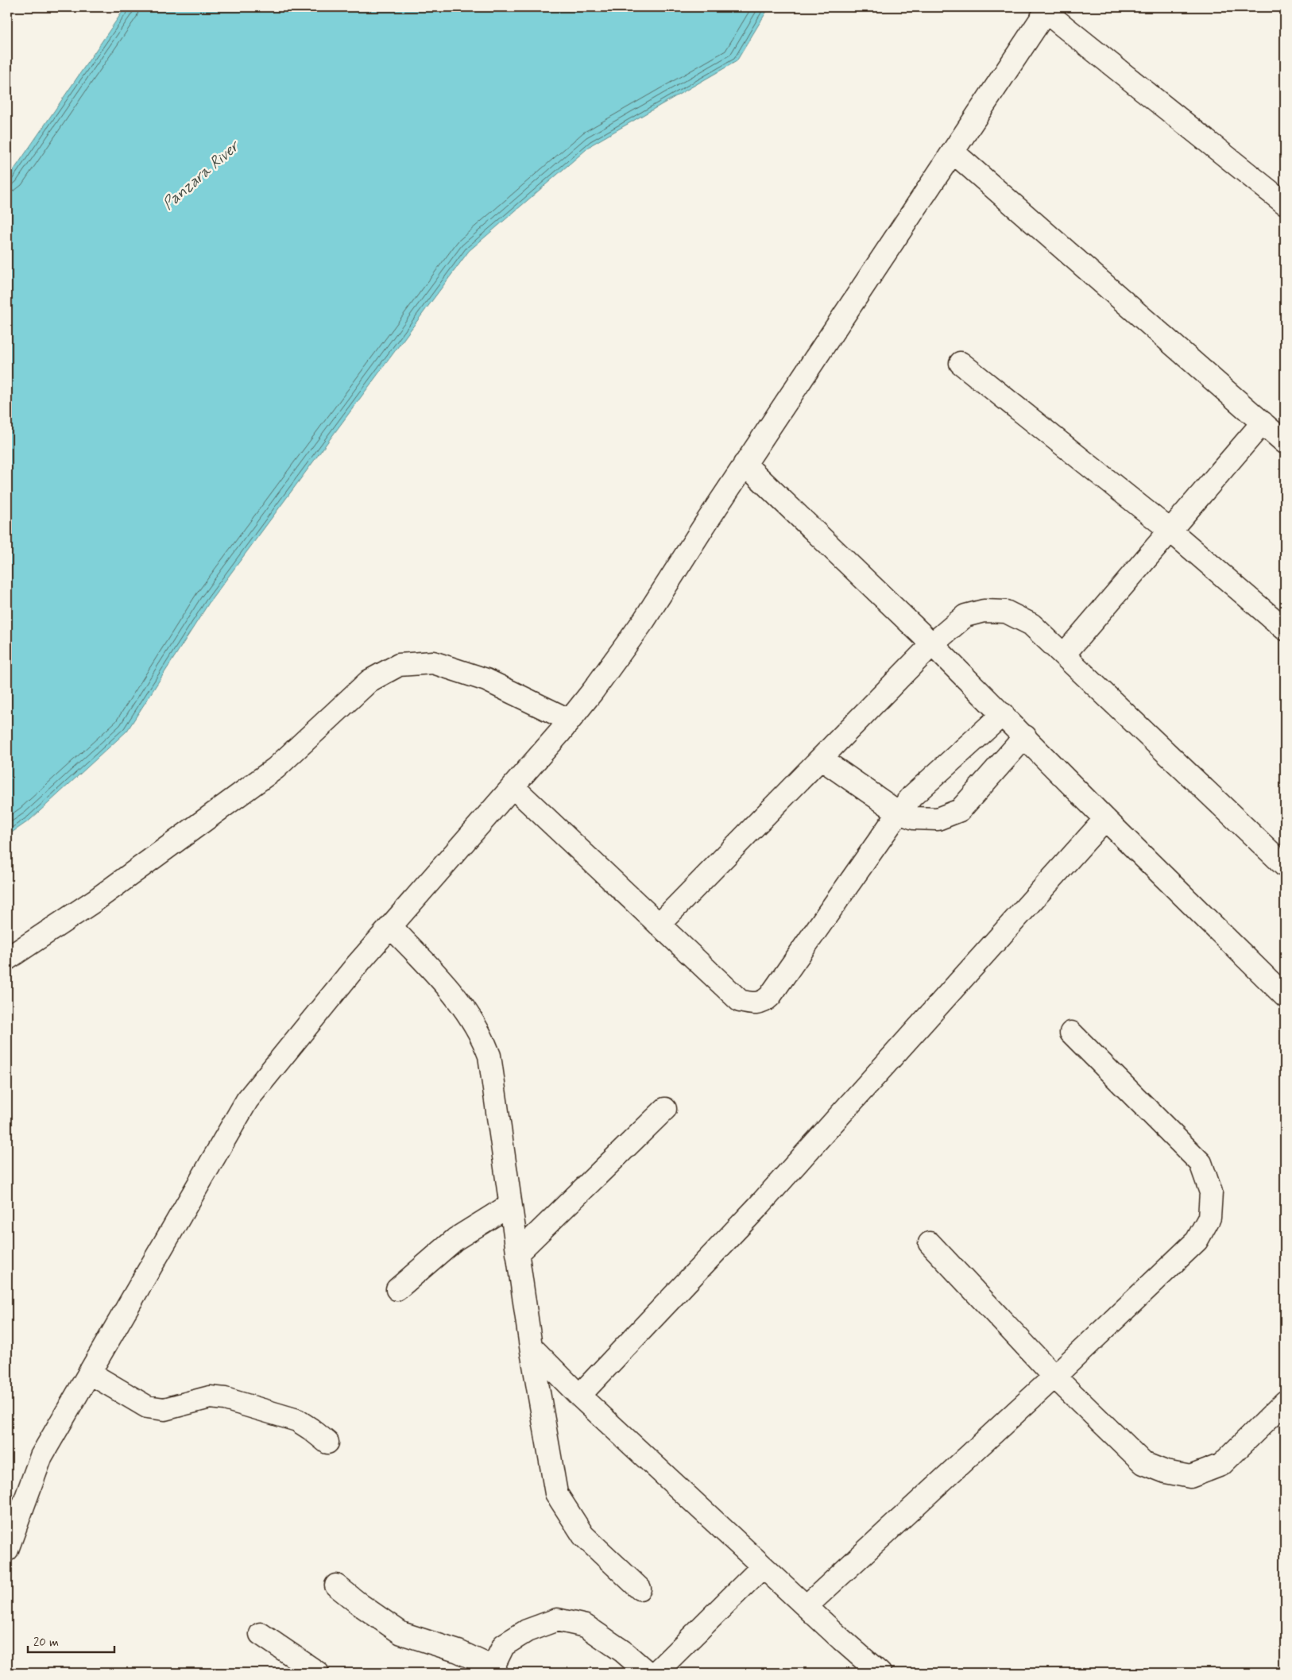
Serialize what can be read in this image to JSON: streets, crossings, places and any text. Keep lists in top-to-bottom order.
{
  "water": ["Panzara River"],
  "scale_bar": "20 m"
}
